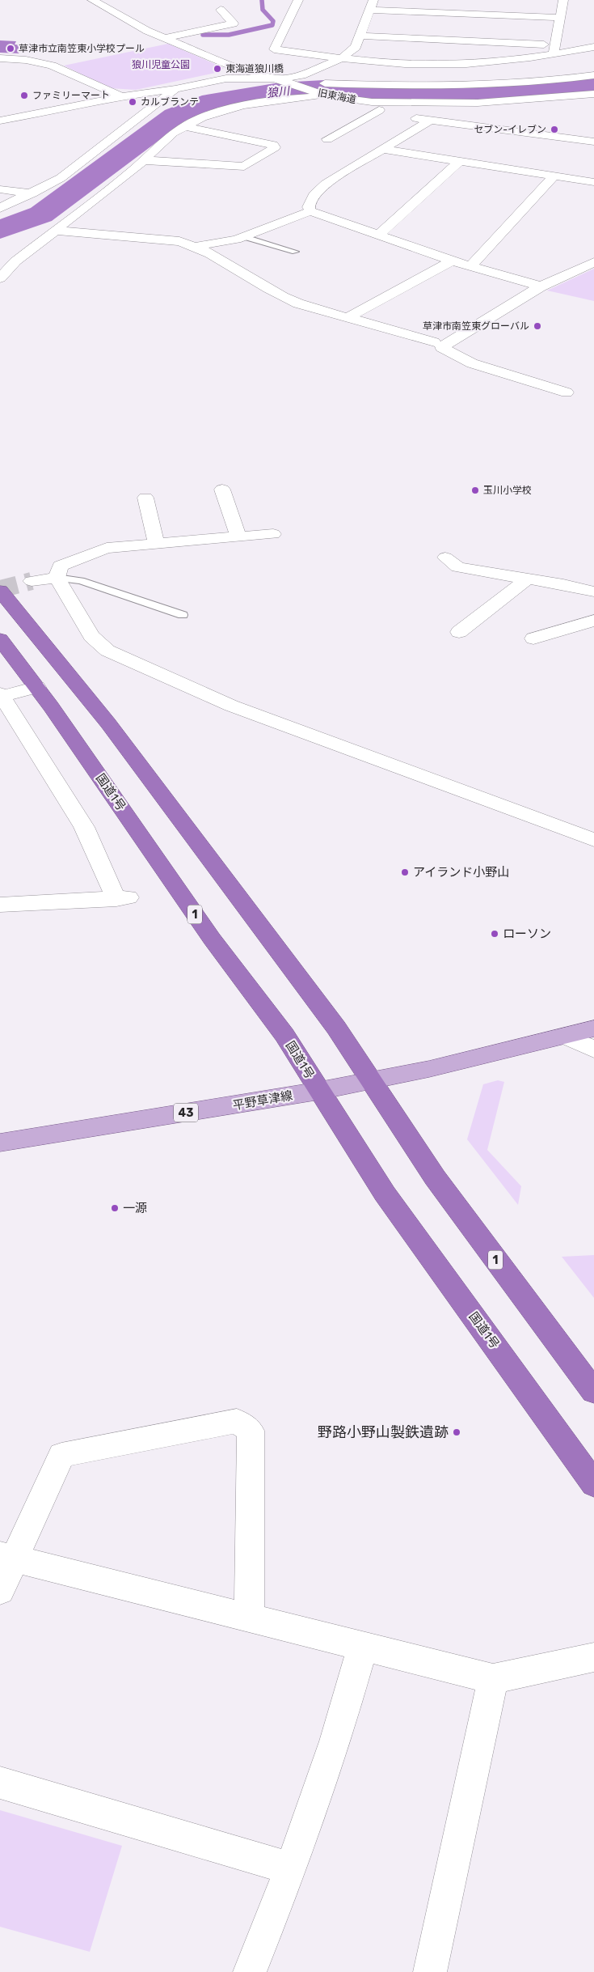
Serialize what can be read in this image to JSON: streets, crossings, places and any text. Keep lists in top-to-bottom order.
{
  "streets": {
    "highway": ["国道1号", "1"],
    "main road": ["平野草津線", "43"],
    "street": ["旧東海道"]
  },
  "crossings": [
    ["国道1号", "平野草津線"],
    ["1", "平野草津線"]
  ],
  "water": ["狼川"],
  "parks": ["狼川児童公園"],
  "places": [
    "草津市立南笠東小学校プール",
    "東海道狼川橋",
    "ファミリーマート",
    "カルブランテ",
    "セブン-イレブン",
    "草津市南笠東グローバル",
    "玉川小学校",
    "アイランド小野山",
    "ローソン",
    "一源",
    "野路小野山製鉄遺跡"
  ]
}
